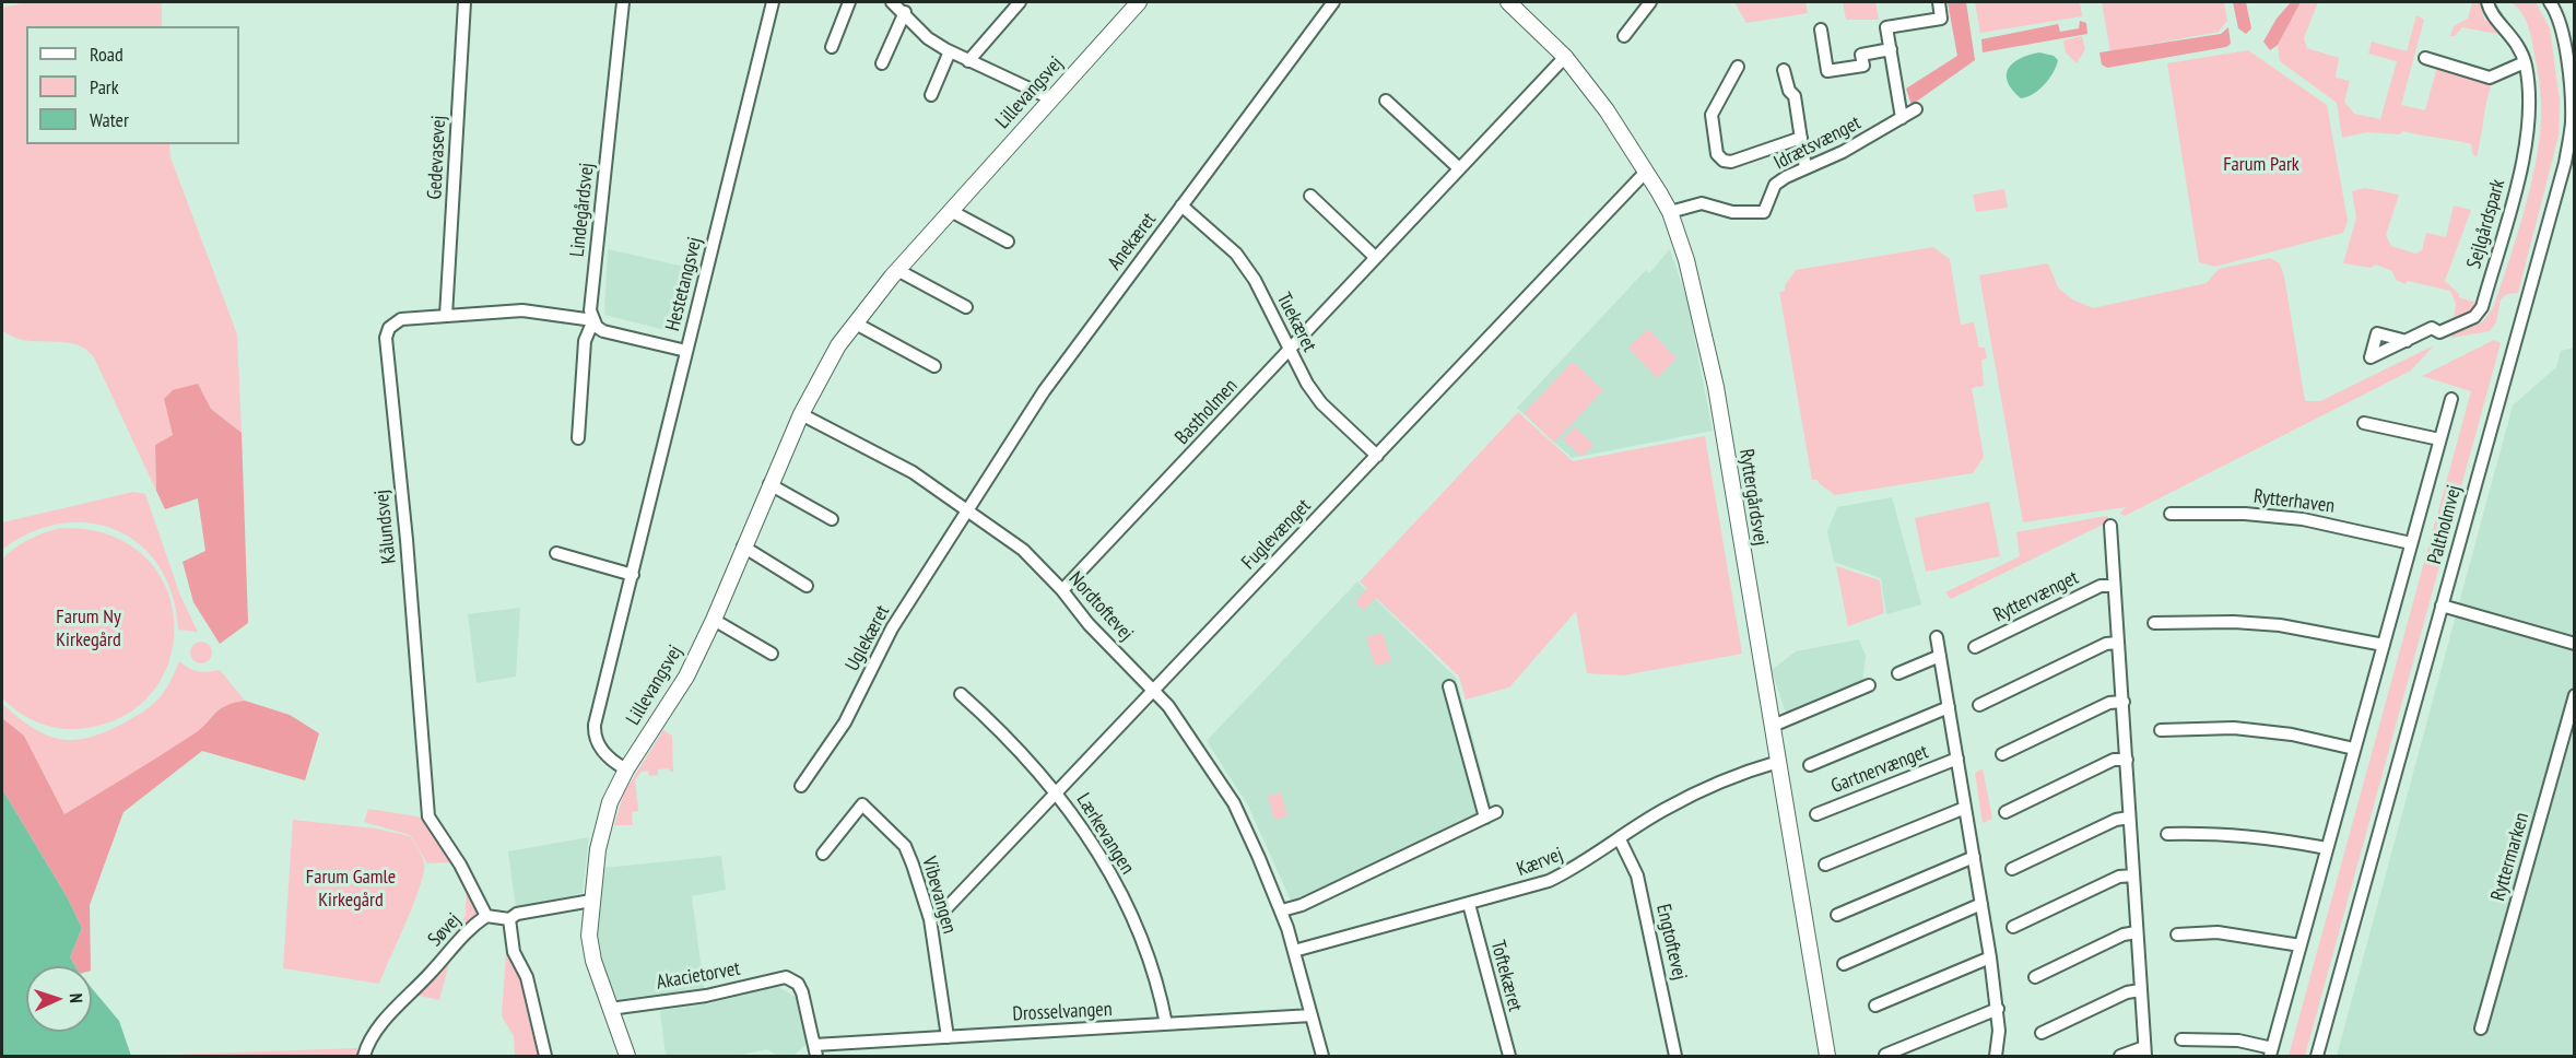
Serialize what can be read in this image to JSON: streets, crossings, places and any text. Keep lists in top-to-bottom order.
{
  "streets": {
    "street": [
      "Lillevangsvej",
      "Idrætsvænget",
      "Gedevasevej",
      "Lindegårdsvej",
      "Sejlgårdspark",
      "Anekæret",
      "Hestetangsvej",
      "Tuekæret",
      "Bastholmen",
      "Ryttergårdsvej",
      "Rytterhaven",
      "Paltholmvej",
      "Kålundsvej",
      "Fuglevænget",
      "Ryttervænget",
      "Nordtoftevej",
      "Uglekæret",
      "Gartnervænget",
      "Lærkevangen",
      "Ryttermarken",
      "Kærvej",
      "Vibevangen",
      "Søvej",
      "Engtoftevej",
      "Akacietorvet",
      "Toftekæret",
      "Drosselvangen"
    ]
  },
  "crossings": [
    ["Lillevangsvej", "Hestetangsvej"],
    ["Lillevangsvej", "Nordtoftevej"],
    ["Lillevangsvej", "Søvej"],
    ["Lillevangsvej", "Akacietorvet"],
    ["Idrætsvænget", "Ryttergårdsvej"],
    ["Gedevasevej", "Kålundsvej"],
    ["Lindegårdsvej", "Kålundsvej"],
    ["Anekæret", "Tuekæret"],
    ["Anekæret", "Nordtoftevej"],
    ["Anekæret", "Uglekæret"],
    ["Tuekæret", "Bastholmen"],
    ["Tuekæret", "Fuglevænget"],
    ["Bastholmen", "Ryttergårdsvej"],
    ["Bastholmen", "Nordtoftevej"],
    ["Ryttergårdsvej", "Fuglevænget"],
    ["Ryttergårdsvej", "Kærvej"],
    ["Kålundsvej", "Søvej"],
    ["Fuglevænget", "Nordtoftevej"],
    ["Fuglevænget", "Lærkevangen"],
    ["Fuglevænget", "Vibevangen"],
    ["Nordtoftevej", "Uglekæret"],
    ["Nordtoftevej", "Kærvej"],
    ["Nordtoftevej", "Drosselvangen"],
    ["Lærkevangen", "Drosselvangen"],
    ["Kærvej", "Engtoftevej"],
    ["Kærvej", "Toftekæret"],
    ["Vibevangen", "Drosselvangen"],
    ["Akacietorvet", "Drosselvangen"]
  ],
  "parks": ["Farum Park", "Farum Ny Kirkegård", "Farum Gamle Kirkegård"],
  "legend": ["Road", "Park", "Water"],
  "north": "right"
}
